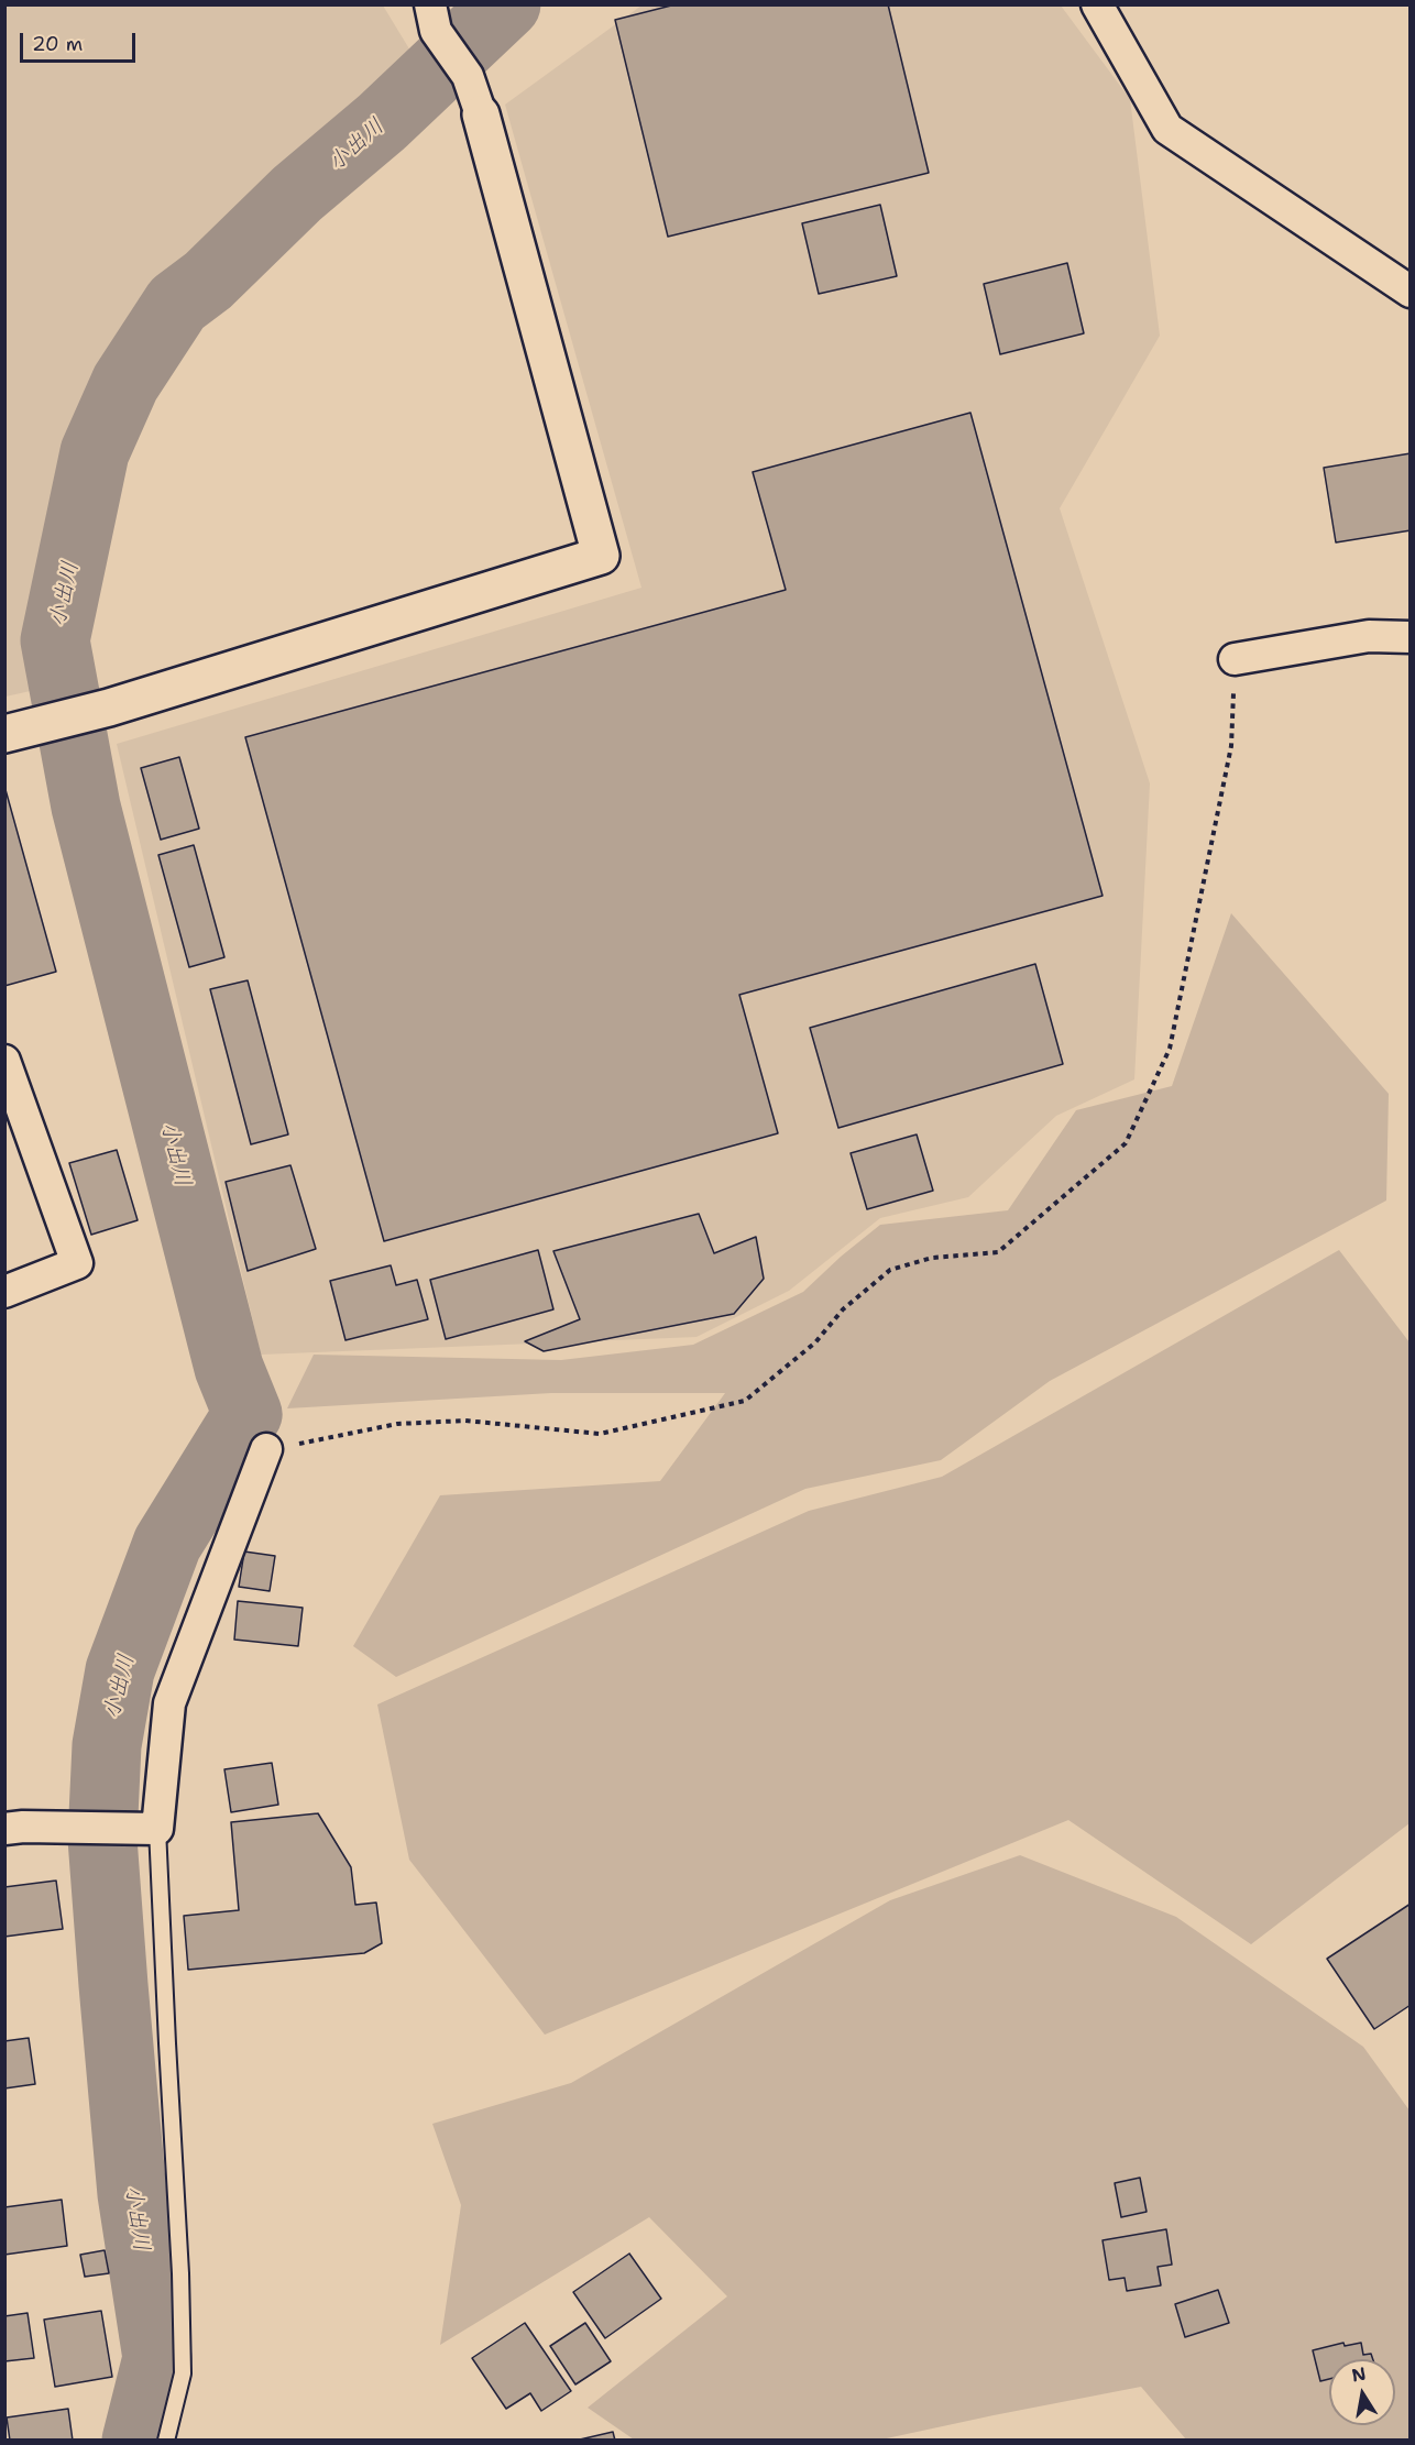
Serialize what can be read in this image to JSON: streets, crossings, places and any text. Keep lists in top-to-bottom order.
{
  "water": ["小出川"],
  "scale_bar": "20 m",
  "north": "top"
}
